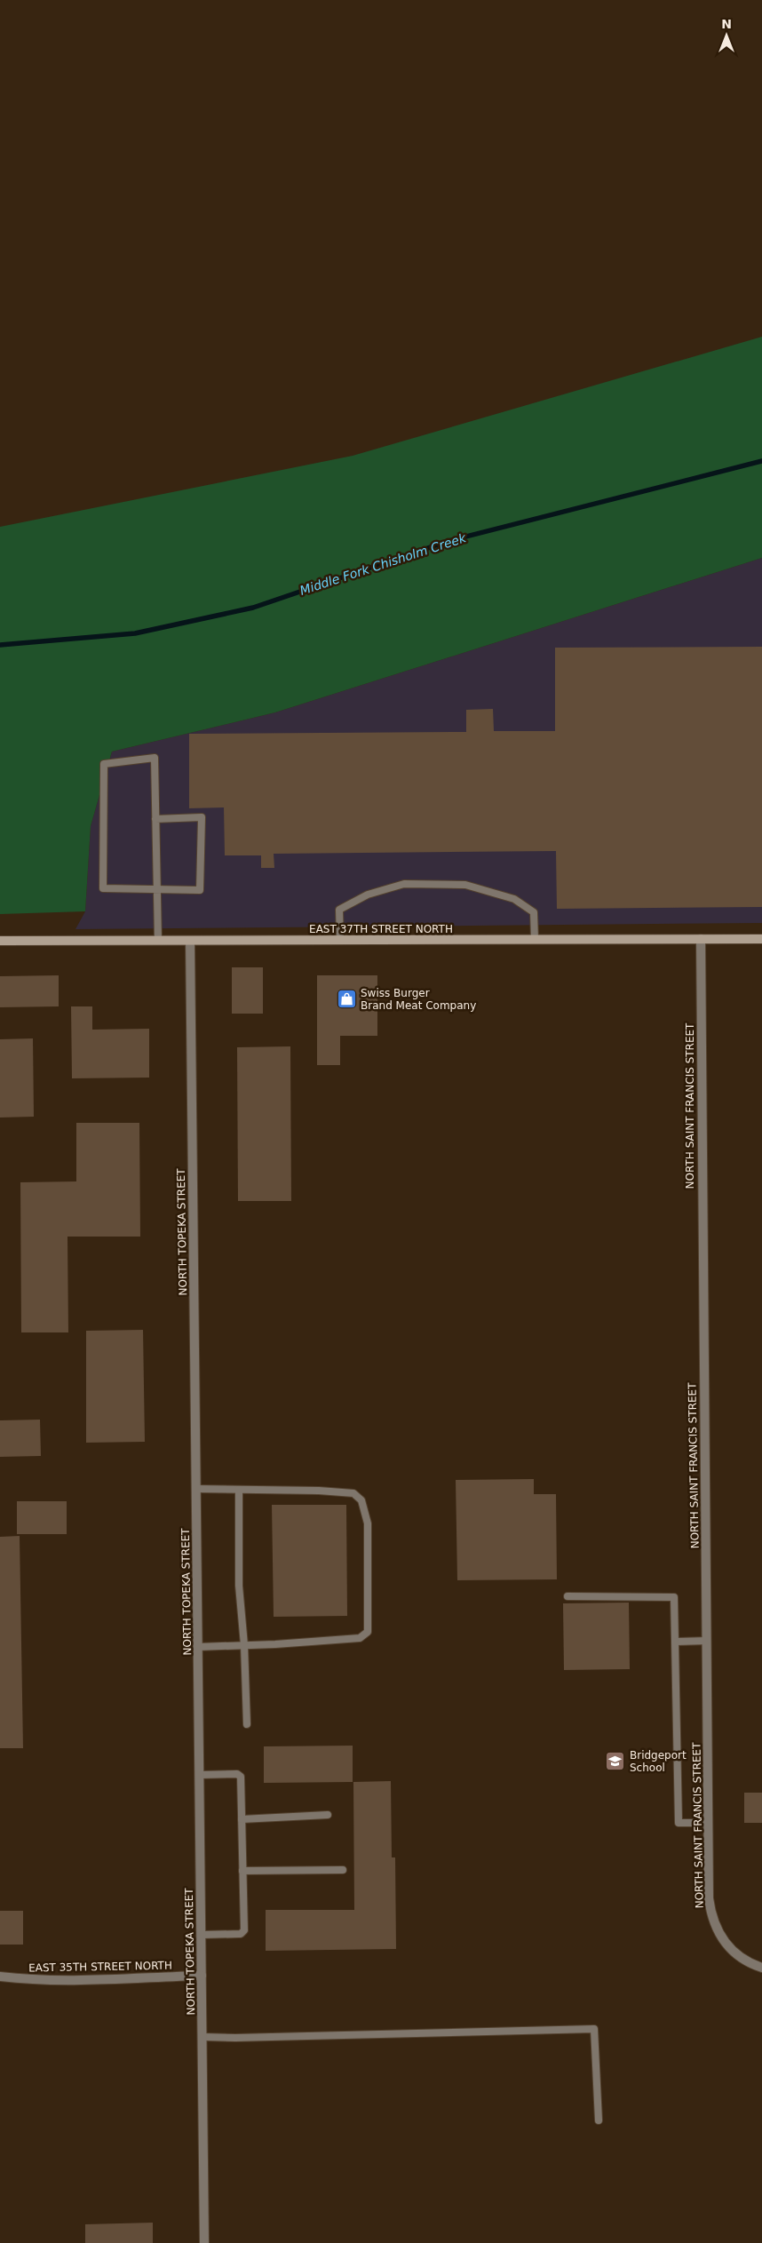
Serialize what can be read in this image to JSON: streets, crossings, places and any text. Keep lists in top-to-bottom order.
{
  "streets": {
    "main road": ["EAST 37TH STREET NORTH"],
    "street": ["NORTH SAINT FRANCIS STREET", "NORTH TOPEKA STREET", "EAST 35TH STREET NORTH"]
  },
  "crossings": [
    ["EAST 37TH STREET NORTH", "NORTH SAINT FRANCIS STREET"],
    ["EAST 37TH STREET NORTH", "NORTH TOPEKA STREET"],
    ["NORTH TOPEKA STREET", "EAST 35TH STREET NORTH"]
  ],
  "water": ["Middle Fork Chisholm Creek"],
  "places": {
    "shop": ["Swiss Burger Brand Meat Company"],
    "school or university": ["Bridgeport School"]
  },
  "north": "top"
}
